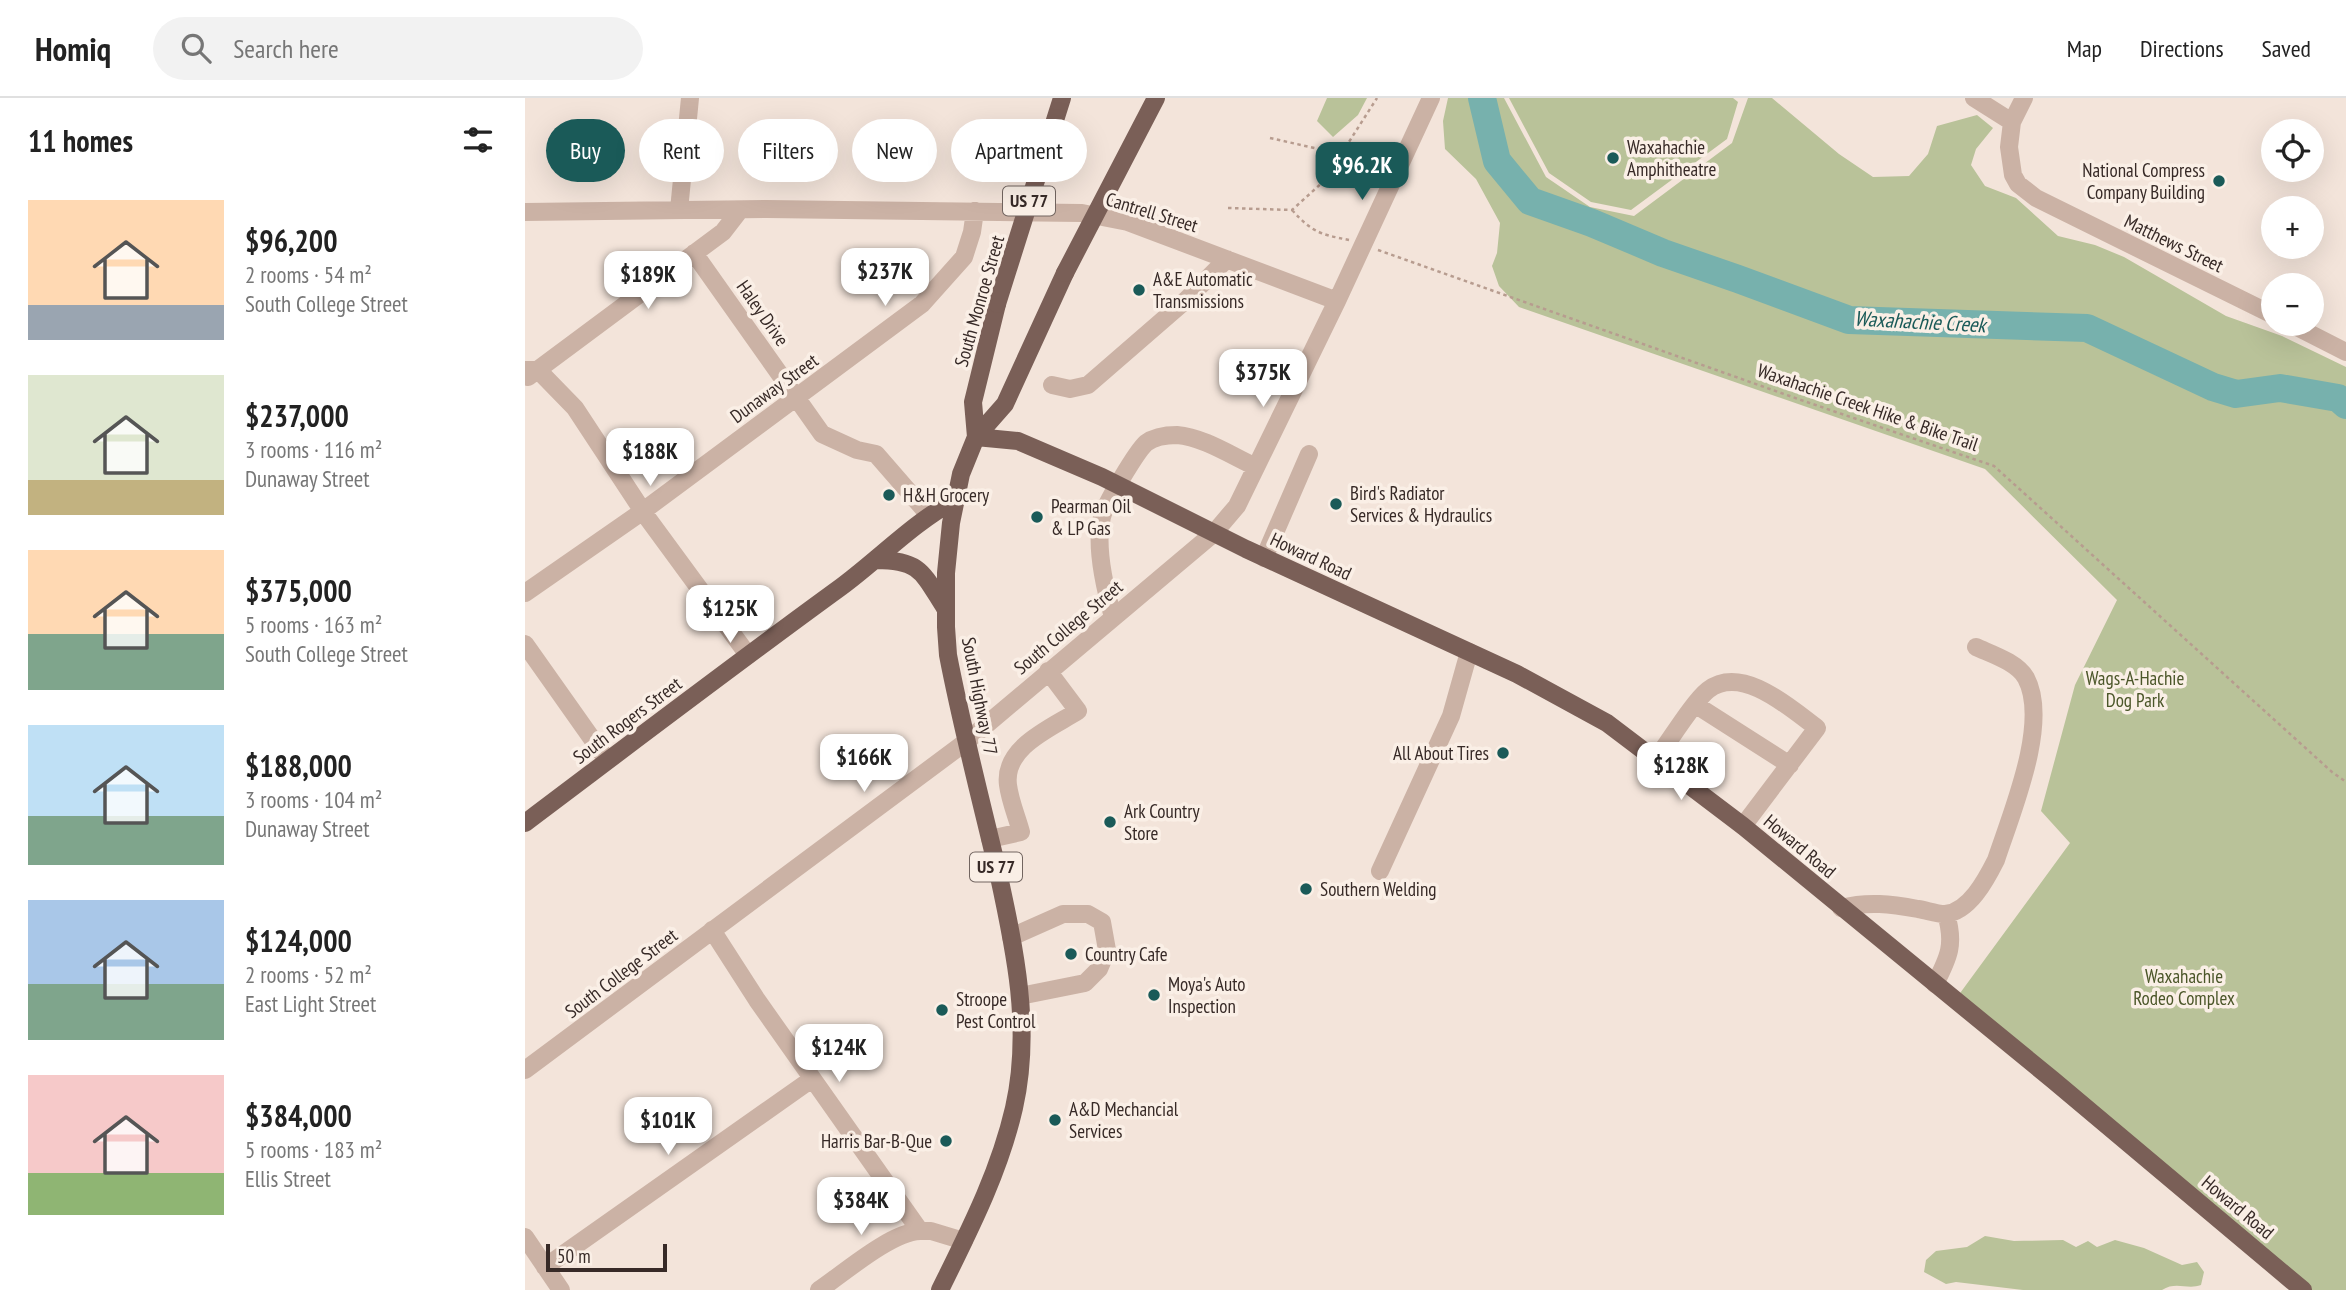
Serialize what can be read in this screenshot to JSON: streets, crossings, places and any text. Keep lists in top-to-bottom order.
{
  "streets": {
    "main road": [
      "US 77",
      "South Monroe Street",
      "Howard Road",
      "South Highway 77",
      "South Rogers Street"
    ],
    "street": [
      "Cantrell Street",
      "Matthews Street",
      "Haley Drive",
      "Dunaway Street",
      "South College Street"
    ],
    "path": ["Waxahachie Creek Hike & Bike Trail"]
  },
  "crossings": [
    ["Cantrell Street", "Dunaway Street"],
    ["Cantrell Street", "South College Street"],
    ["South Monroe Street", "Howard Road"],
    ["South Monroe Street", "South Highway 77"],
    ["Haley Drive", "Dunaway Street"],
    ["Haley Drive", "South Rogers Street"],
    ["Waxahachie Creek Hike & Bike Trail", "South College Street"],
    ["Howard Road", "South College Street"],
    ["Howard Road", "South Highway 77"],
    ["South College Street", "South Highway 77"],
    ["South Highway 77", "South Rogers Street"]
  ],
  "water": ["Waxahachie Creek"],
  "parks": ["Wags-A-Hachie Dog Park", "Waxahachie Rodeo Complex"],
  "places": [
    "Waxahachie Amphitheatre",
    "National Compress Company Building",
    "A&E Automatic Transmissions",
    "H&H Grocery",
    "Bird's Radiator Services & Hydraulics",
    "Pearman Oil & LP Gas",
    "All About Tires",
    "Ark Country Store",
    "Southern Welding",
    "Country Cafe",
    "Moya's Auto Inspection",
    "Stroope Pest Control",
    "A&D Mechancial Services",
    "Harris Bar-B-Que"
  ],
  "scale_bar": "50 m",
  "page": {
    "header": "Homiq",
    "search": "Search here",
    "nav": ["Map", "Directions", "Saved"],
    "heading": "11 homes",
    "map_buttons": ["+", "−"],
    "chip": [
      "Buy",
      "Rent",
      "Filters",
      "New",
      "Apartment"
    ],
    "price": [
      "$96.2K",
      "$237K",
      "$189K",
      "$375K",
      "$188K",
      "$125K",
      "$166K",
      "$128K",
      "$124K",
      "$101K",
      "$384K"
    ],
    "list": [
      {
        "name": "$96,200",
        "note": "2 rooms · 54 m² · South College Street"
      },
      {
        "name": "$237,000",
        "note": "3 rooms · 116 m² · Dunaway Street"
      },
      {
        "name": "$375,000",
        "note": "5 rooms · 163 m² · South College Street"
      },
      {
        "name": "$188,000",
        "note": "3 rooms · 104 m² · Dunaway Street"
      },
      {
        "name": "$124,000",
        "note": "2 rooms · 52 m² · East Light Street"
      },
      {
        "name": "$384,000",
        "note": "5 rooms · 183 m² · Ellis Street"
      }
    ],
    "scale": "50 m"
  }
}
